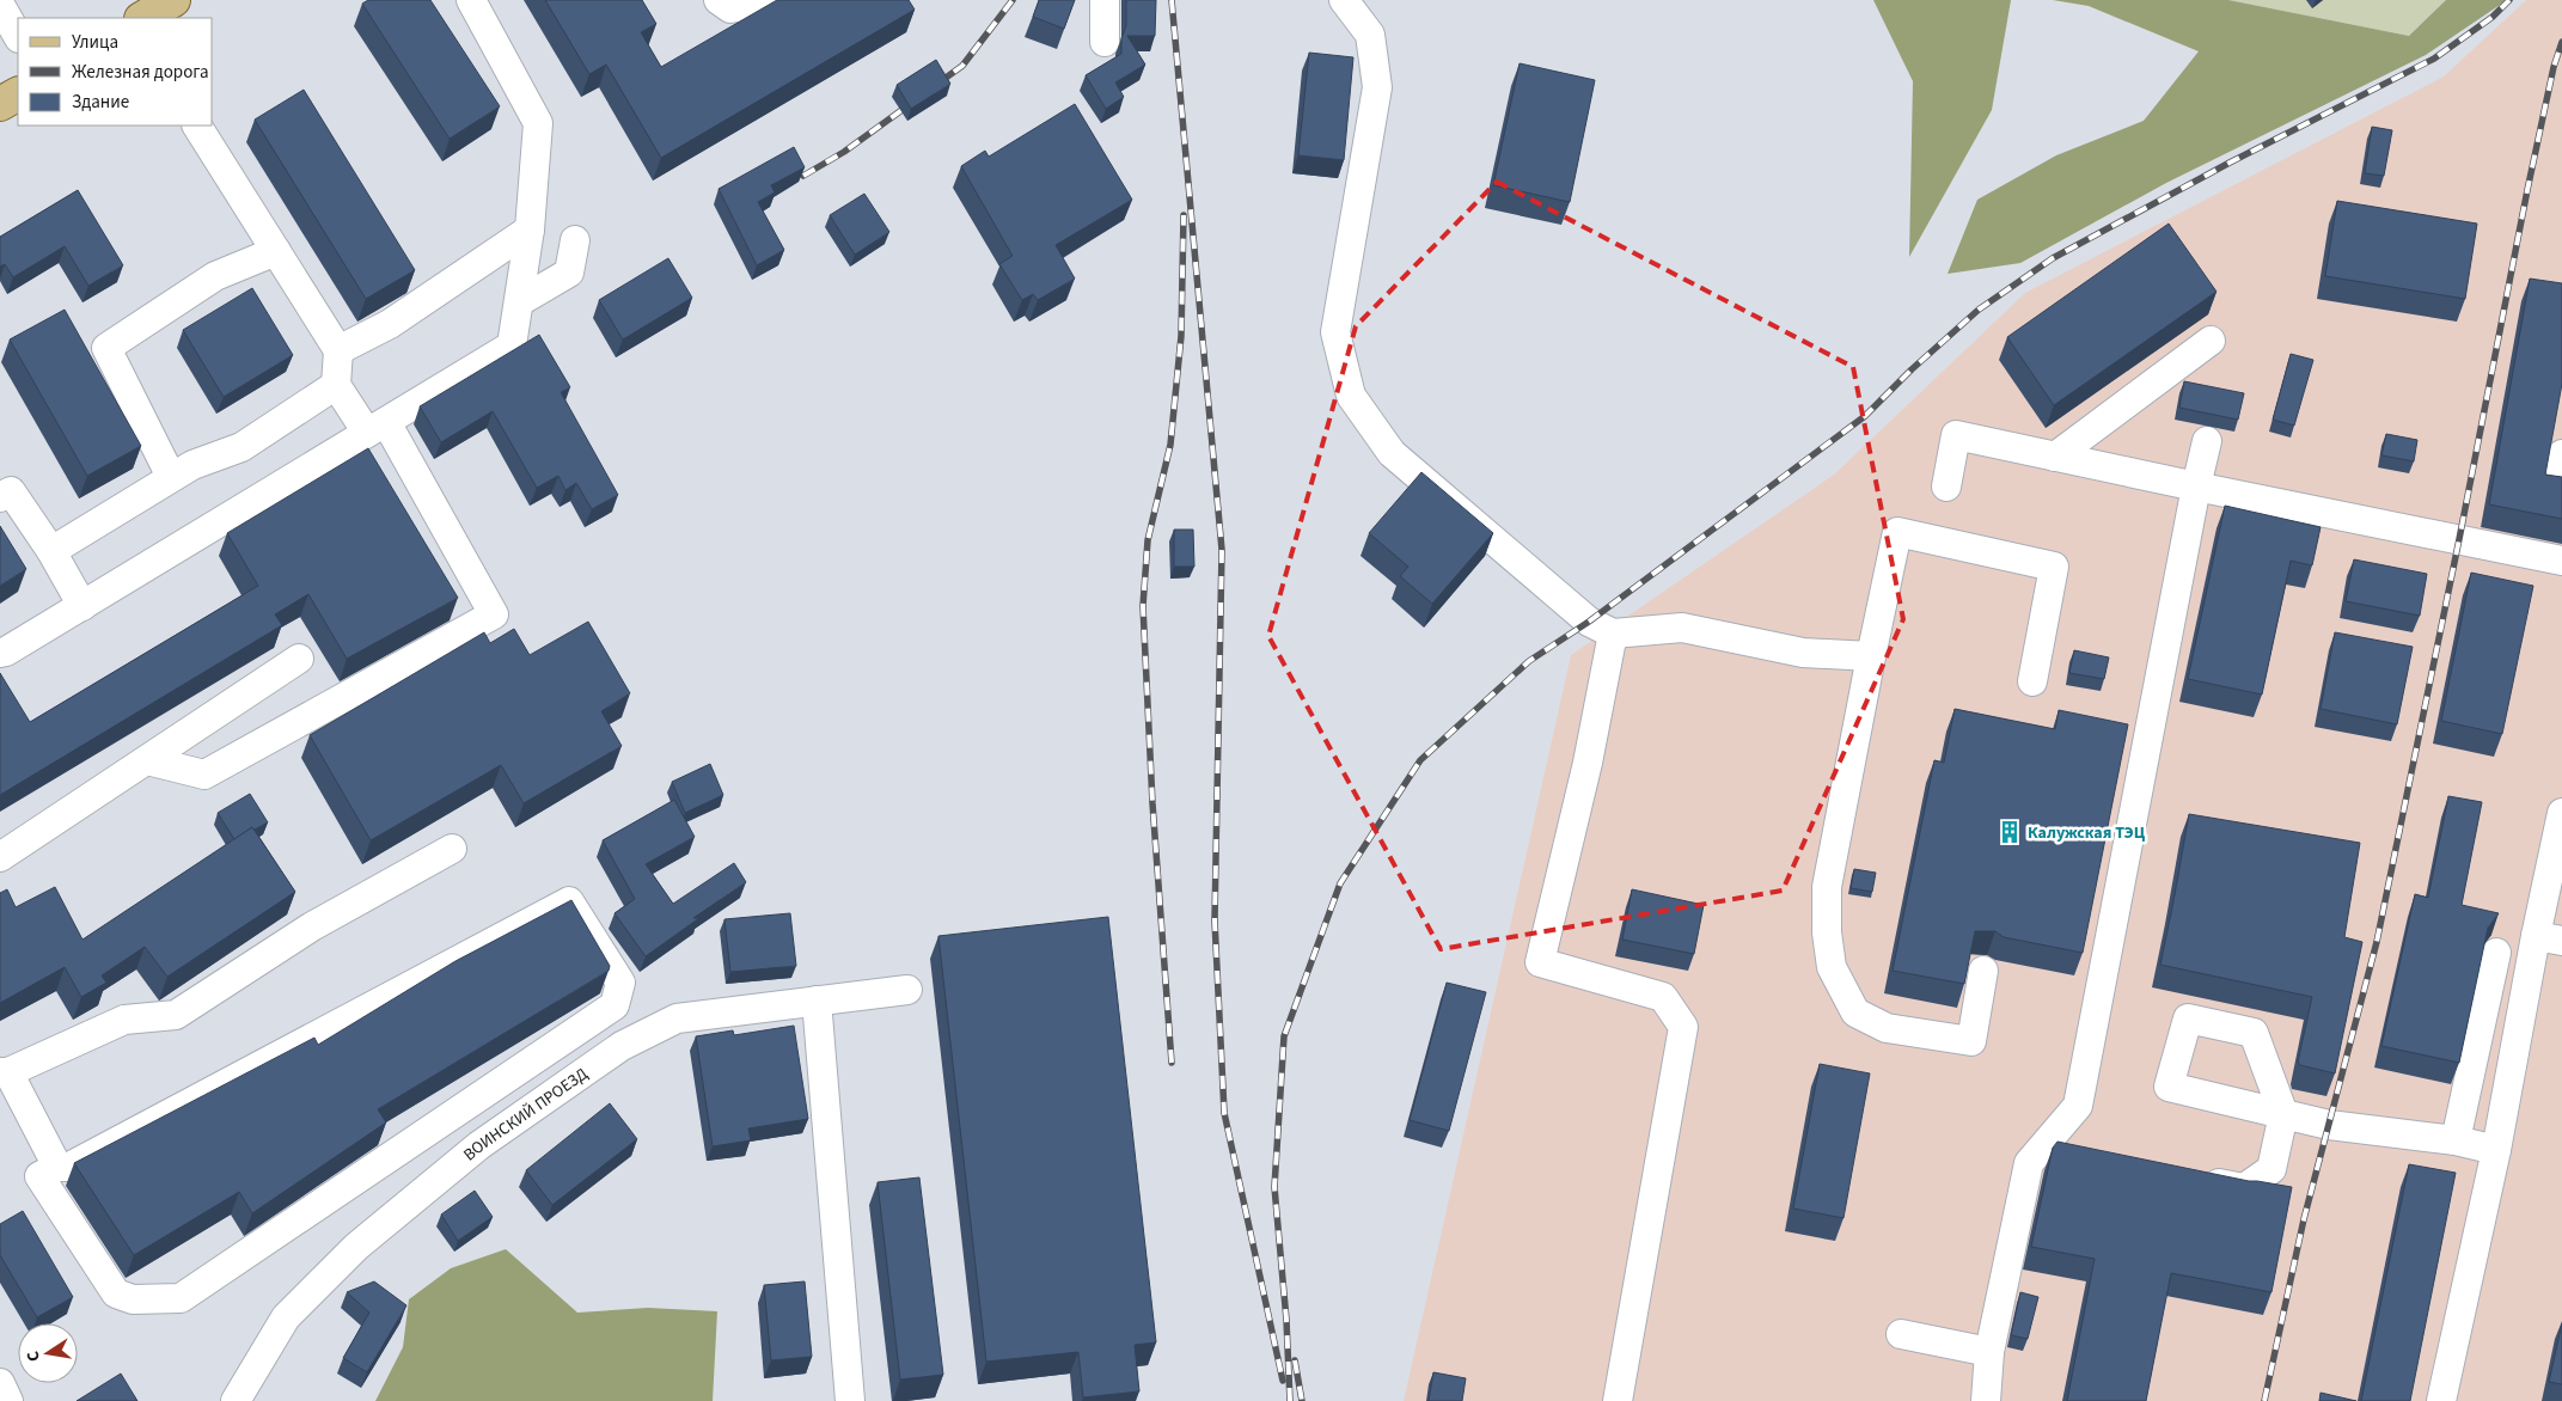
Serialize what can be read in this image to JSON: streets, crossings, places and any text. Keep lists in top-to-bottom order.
{
  "streets": {
    "street": ["ВОИНСКИЙ ПРОЕЗД"]
  },
  "places": {
    "building": ["Калужская ТЭЦ"]
  },
  "legend": ["Улица", "Железная дорога", "Здание"],
  "north": "left"
}
